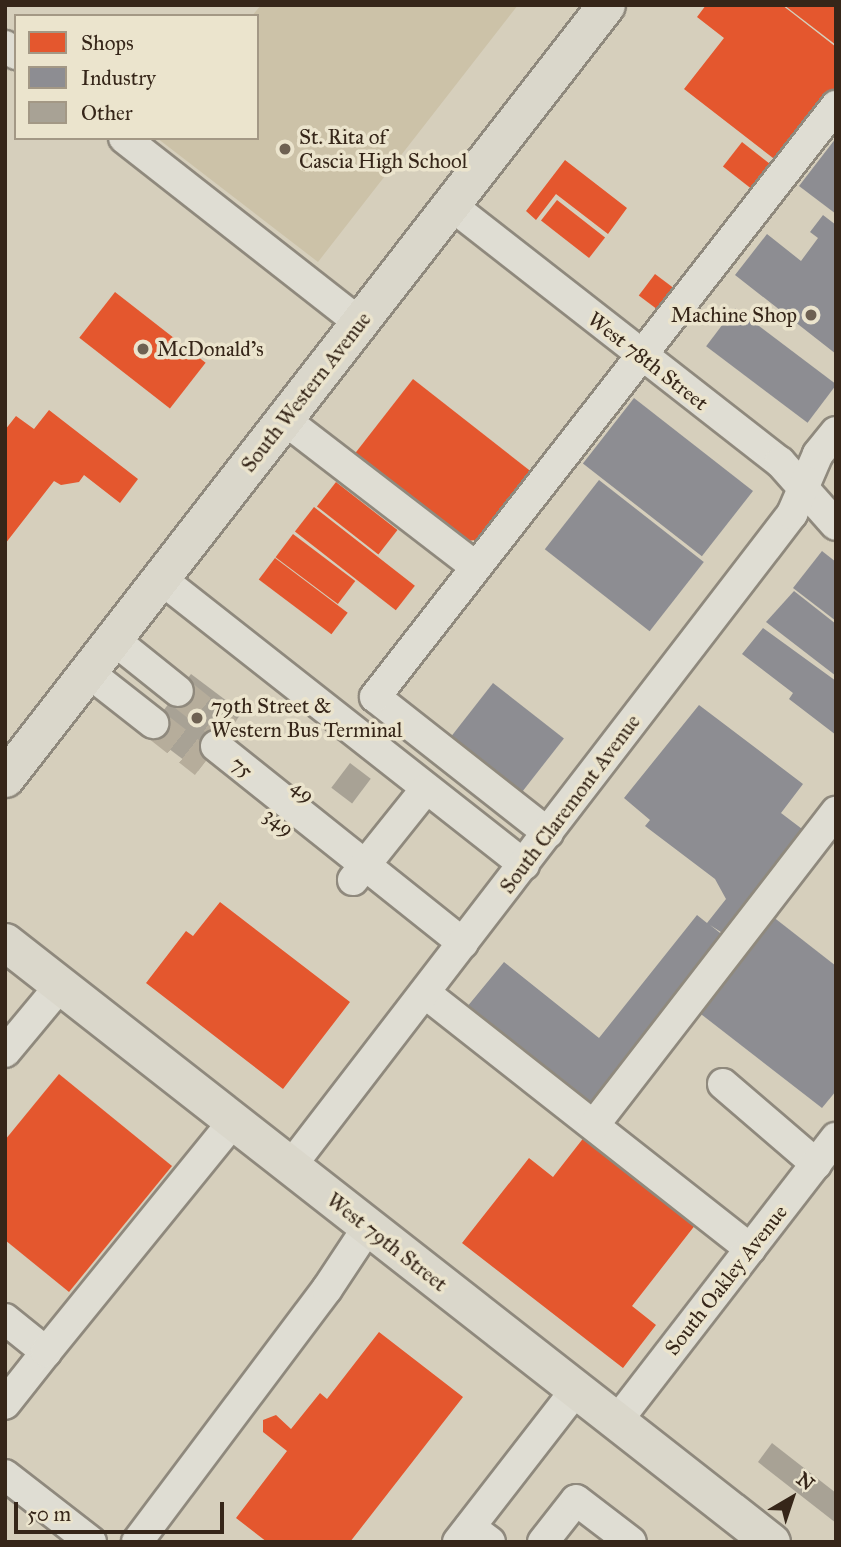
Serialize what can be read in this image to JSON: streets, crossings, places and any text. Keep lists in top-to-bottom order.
{
  "streets": {
    "main road": ["South Western Avenue", "West 79th Street"],
    "street": [
      "West 78th Street",
      "75",
      "South Claremont Avenue",
      "South Oakley Avenue"
    ]
  },
  "crossings": [
    ["West 78th Street", "South Western Avenue"],
    ["West 78th Street", "South Claremont Avenue"],
    ["75", "South Claremont Avenue"],
    ["South Claremont Avenue", "West 79th Street"],
    ["West 79th Street", "South Oakley Avenue"]
  ],
  "places": [
    "St. Rita of Cascia High School",
    "Machine Shop",
    "McDonald's",
    "79th Street & Western Bus Terminal"
  ],
  "legend": ["Shops", "Industry", "Other"],
  "scale_bar": "50 m",
  "north": "top right"
}
